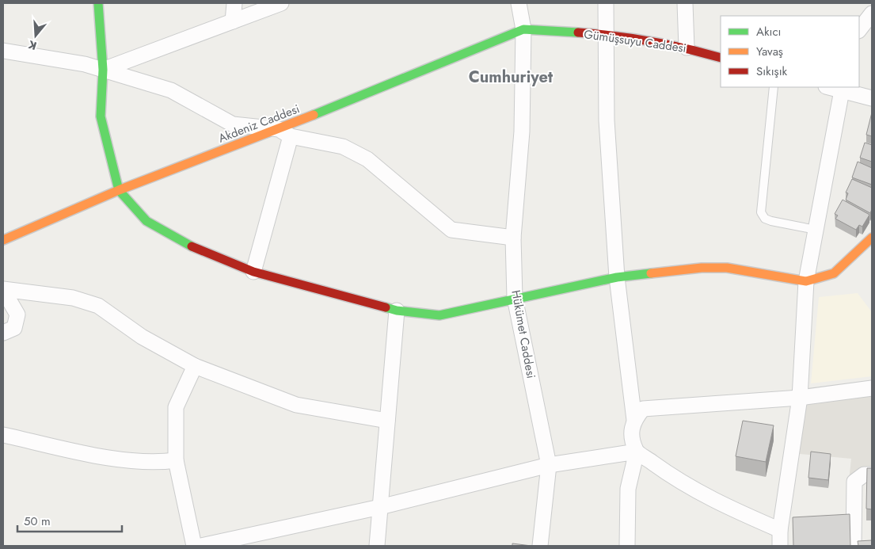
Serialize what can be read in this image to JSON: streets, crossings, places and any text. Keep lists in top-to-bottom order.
{
  "streets": {
    "street": ["Gümüşsuyu Caddesi", "Akdeniz Caddesi", "Hükümet Caddesi"]
  },
  "crossings": [
    ["Gümüşsuyu Caddesi", "Akdeniz Caddesi"],
    ["Gümüşsuyu Caddesi", "Hükümet Caddesi"],
    ["Akdeniz Caddesi", "Hükümet Caddesi"]
  ],
  "districts": ["Cumhuriyet"],
  "legend": ["Akıcı", "Yavaş", "Sıkışık"],
  "scale_bar": "50 m",
  "north": "bottom"
}
